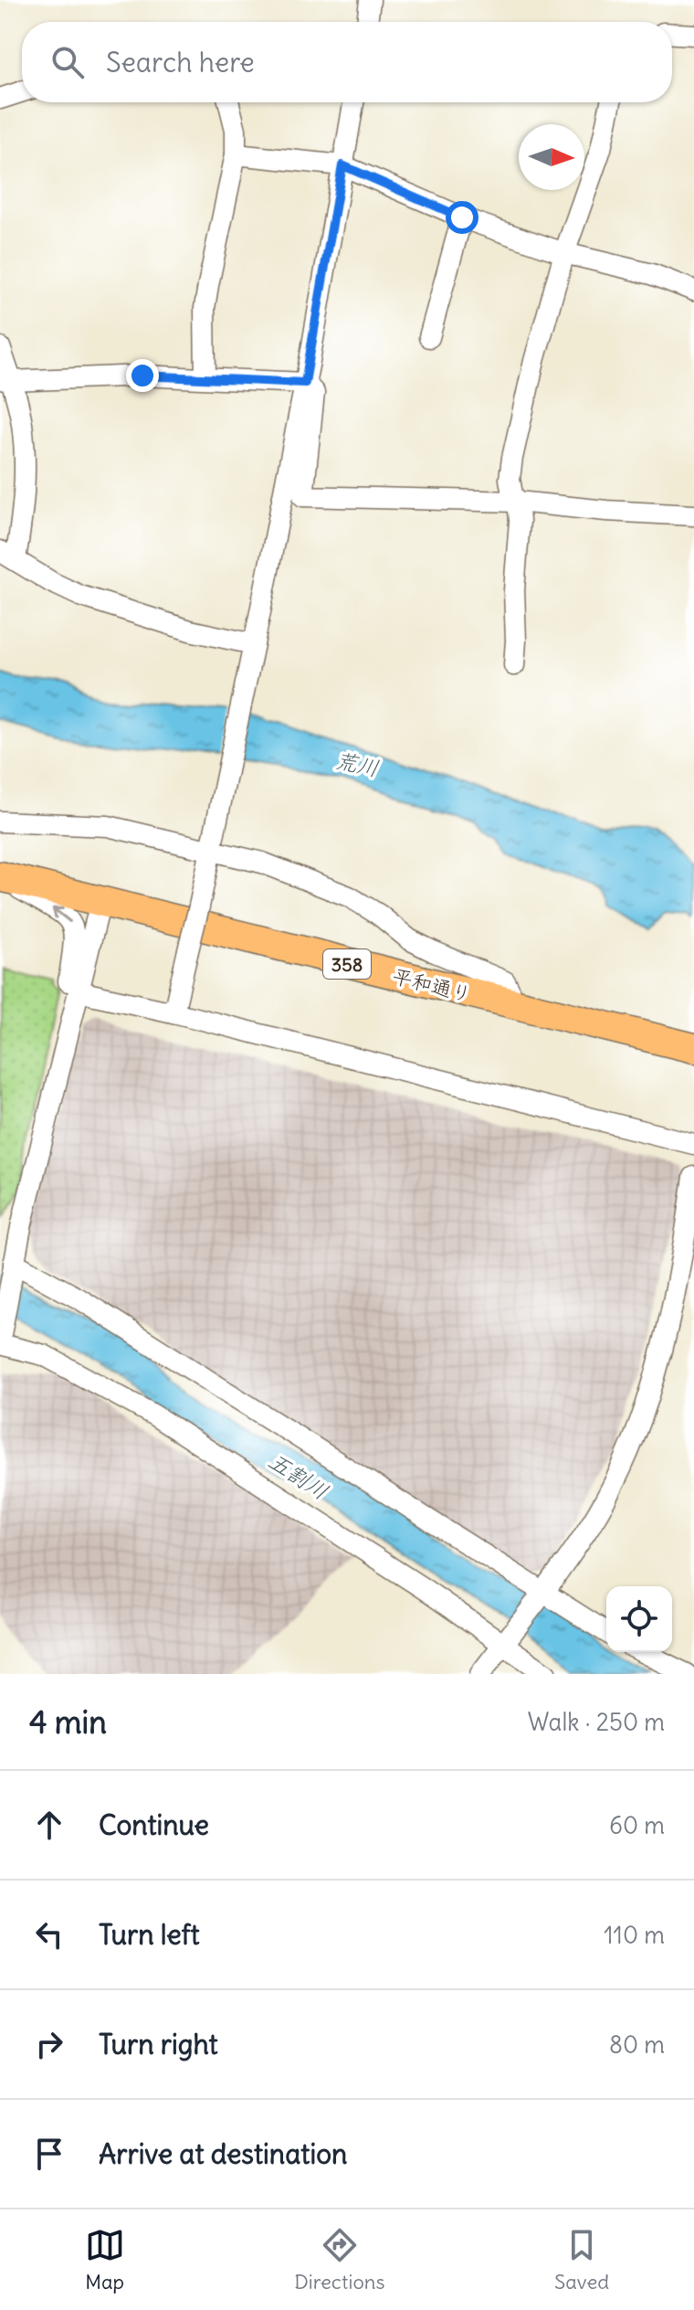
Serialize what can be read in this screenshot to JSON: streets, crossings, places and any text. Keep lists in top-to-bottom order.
{
  "streets": {
    "highway": ["358", "平和通り"]
  },
  "water": ["荒川", "五割川"],
  "north": "right",
  "page": {
    "search": "Search here",
    "heading": ["4 min", "Walk · 250 m"],
    "list": [
      ["Continue", "60 m"],
      ["Turn left", "110 m"],
      ["Turn right", "80 m"],
      "Arrive at destination"
    ],
    "nav": ["Map", "Directions", "Saved"]
  }
}
